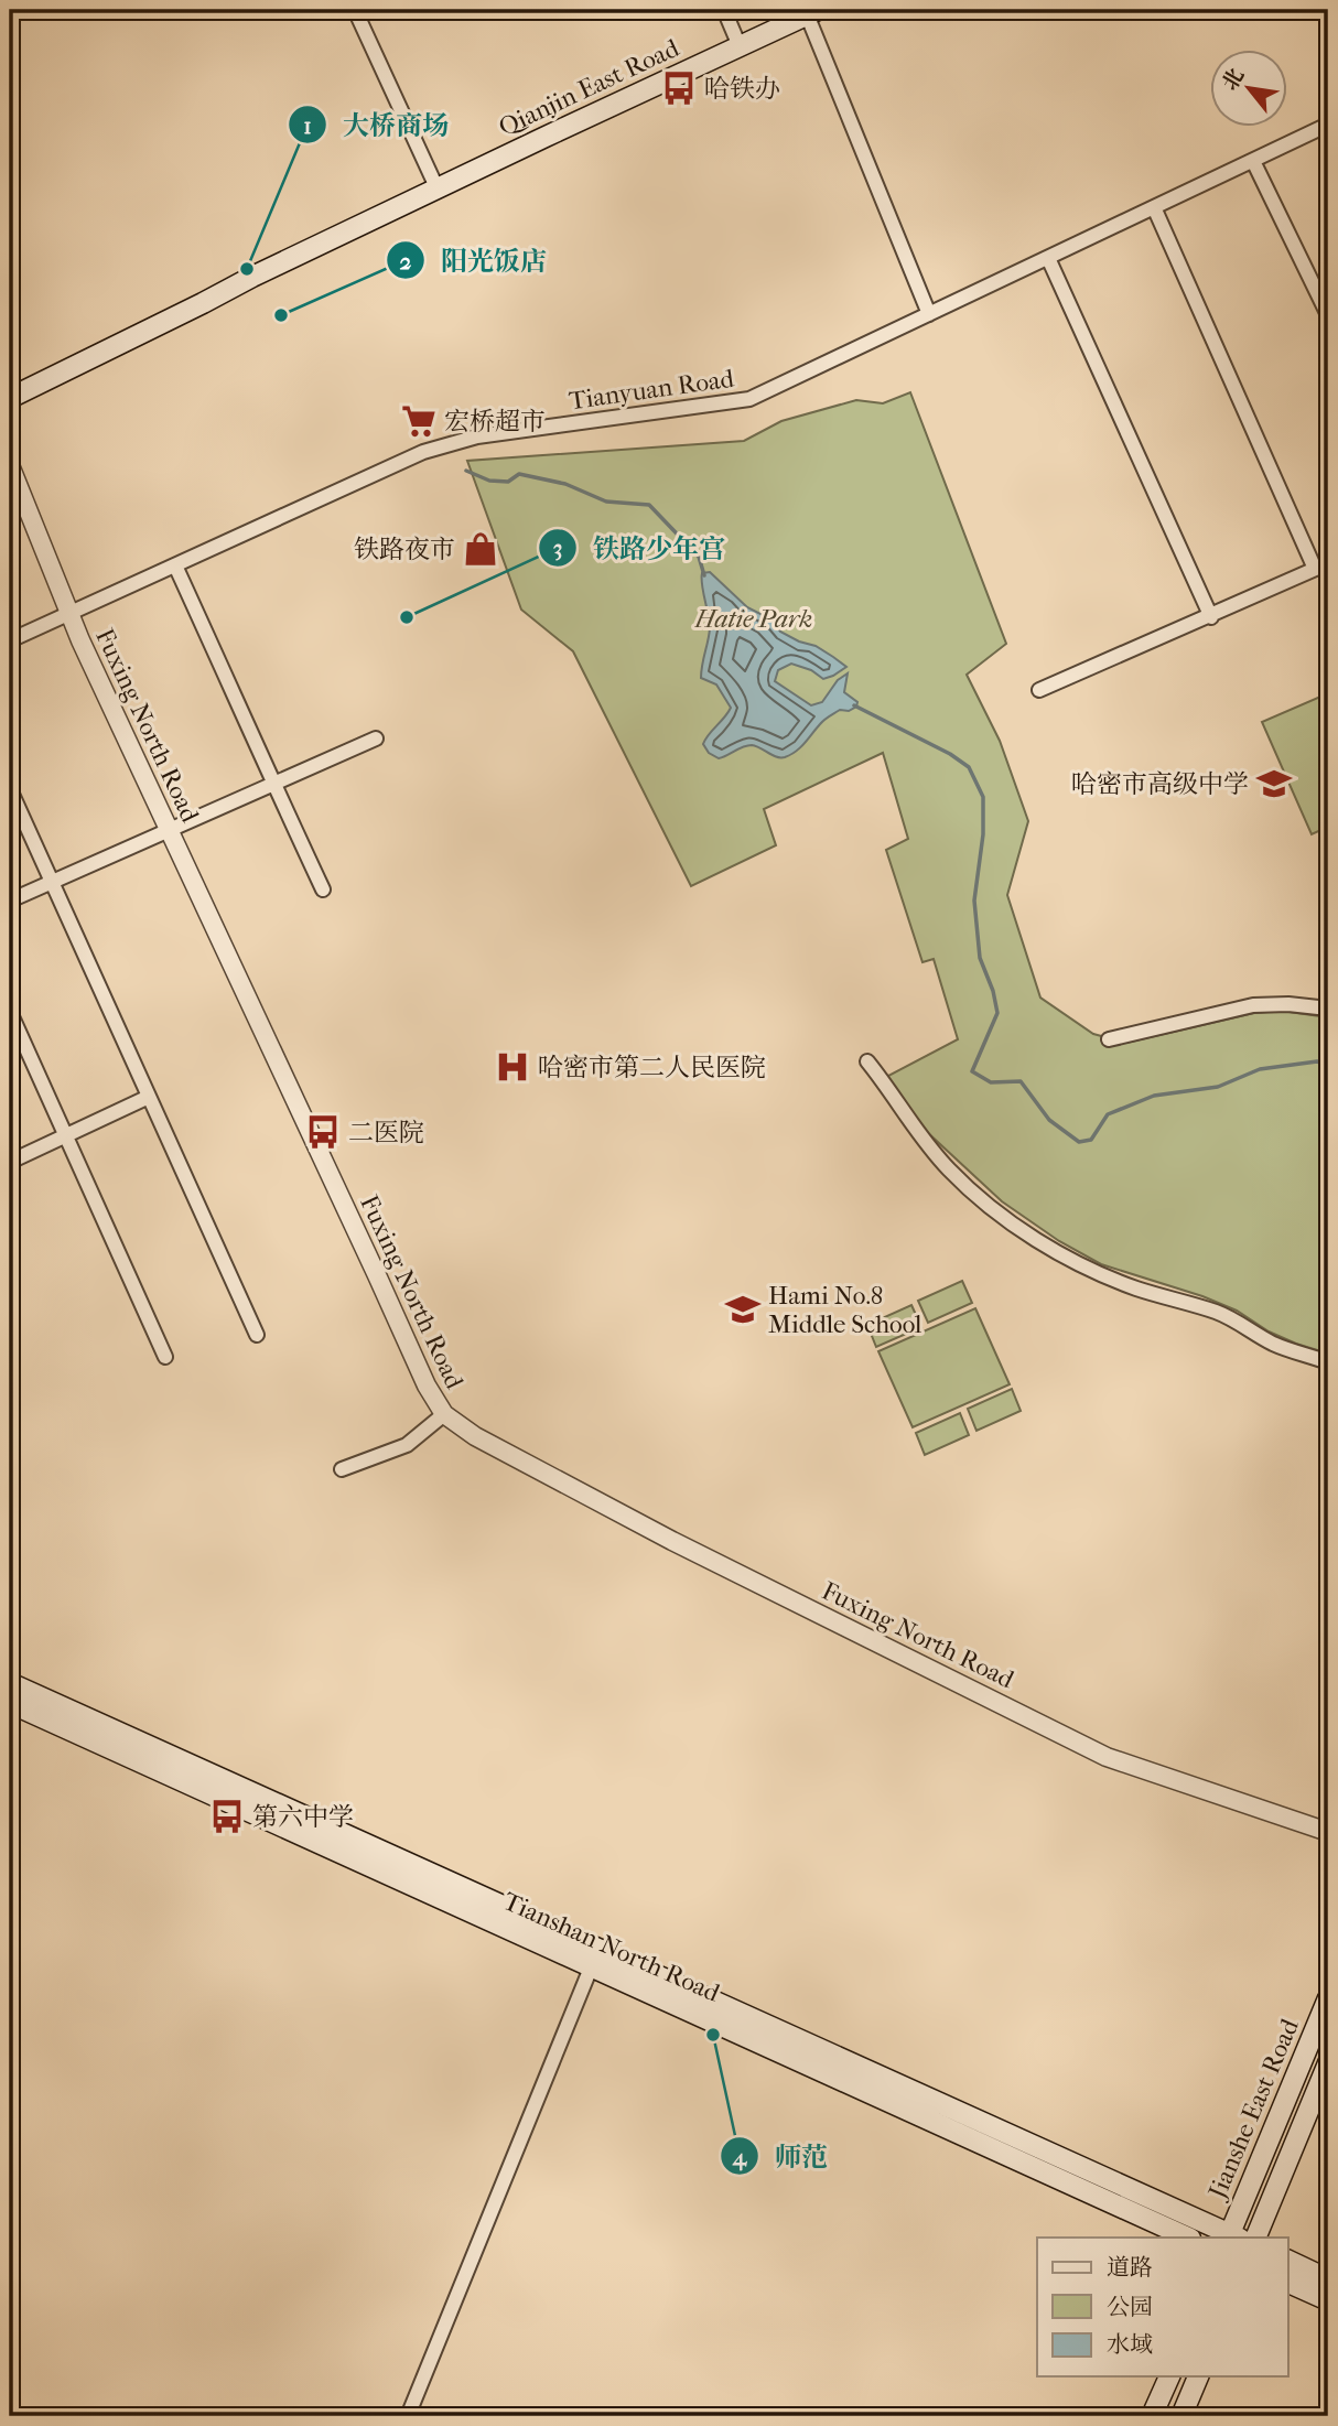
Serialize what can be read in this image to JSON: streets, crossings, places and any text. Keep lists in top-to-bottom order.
{
  "streets": {
    "main road": ["Qianjin East Road", "Tianshan North Road", "Jianshe East Road"],
    "street": ["Tianyuan Road", "Fuxing North Road"]
  },
  "crossings": [
    ["Tianyuan Road", "Fuxing North Road"]
  ],
  "parks": ["Hatie Park"],
  "places": {
    "bus stop": ["哈铁办", "二医院", "第六中学"],
    "other": [
      "大桥商场",
      "阳光饭店",
      "铁路少年宫",
      "师范"
    ],
    "supermarket": ["宏桥超市"],
    "shop": ["铁路夜市"],
    "school or university": ["哈密市高级中学", "Hami No.8 Middle School"],
    "hospital": ["哈密市第二人民医院"]
  },
  "legend": ["道路", "公园", "水域"],
  "north": "top left"
}
